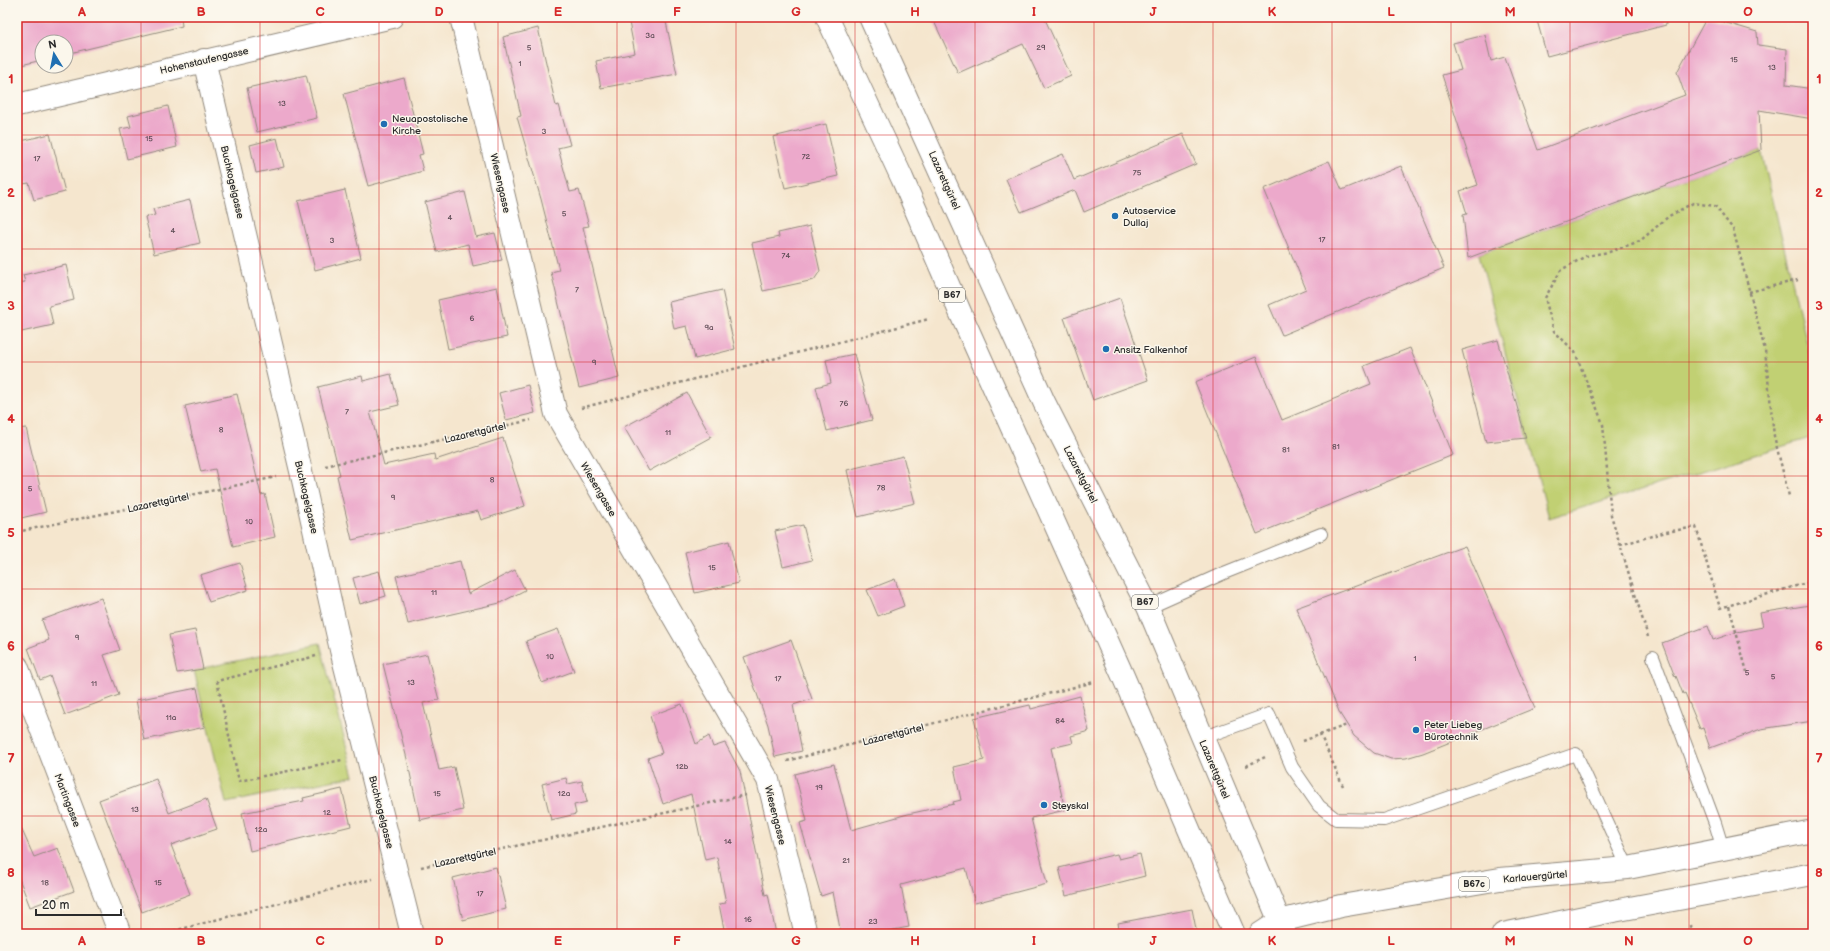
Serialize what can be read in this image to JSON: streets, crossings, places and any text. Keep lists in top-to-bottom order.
{
  "streets": {
    "main road": [
      "Hohenstaufengasse",
      "Lazarettgürtel",
      "Buchkogelgasse",
      "Wiesengasse",
      "B67",
      "Martingasse",
      "Karlauergürtel",
      "B67c"
    ]
  },
  "crossings": [
    ["Hohenstaufengasse", "Buchkogelgasse"],
    ["Lazarettgürtel", "Buchkogelgasse"],
    ["Lazarettgürtel", "Wiesengasse"],
    ["Lazarettgürtel", "Karlauergürtel"]
  ],
  "places": [
    "Neuapostolische Kirche",
    "Autoservice Dullaj",
    "Ansitz Falkenhof",
    "Peter Liebeg Bürotechnik",
    "Steyskal"
  ],
  "house_numbers": [
    "3a",
    "5",
    "29",
    "15",
    "1",
    "13",
    "13",
    "3",
    "15",
    "72",
    "17",
    "75",
    "5",
    "4",
    "4",
    "17",
    "3",
    "74",
    "7",
    "6",
    "9a",
    "9",
    "76",
    "7",
    "8",
    "11",
    "81",
    "81",
    "8",
    "78",
    "5",
    "9",
    "10",
    "15",
    "11",
    "9",
    "10",
    "1",
    "5",
    "5",
    "17",
    "13",
    "11",
    "11a",
    "84",
    "12b",
    "19",
    "15",
    "12a",
    "13",
    "12",
    "12a",
    "14",
    "21",
    "18",
    "15",
    "17",
    "16",
    "23"
  ],
  "scale_bar": "20 m",
  "north": "top",
  "grid": {
    "columns": [
      "A",
      "B",
      "C",
      "D",
      "E",
      "F",
      "G",
      "H",
      "I",
      "J",
      "K",
      "L",
      "M",
      "N",
      "O"
    ],
    "rows": [
      "1",
      "2",
      "3",
      "4",
      "5",
      "6",
      "7",
      "8"
    ]
  }
}
